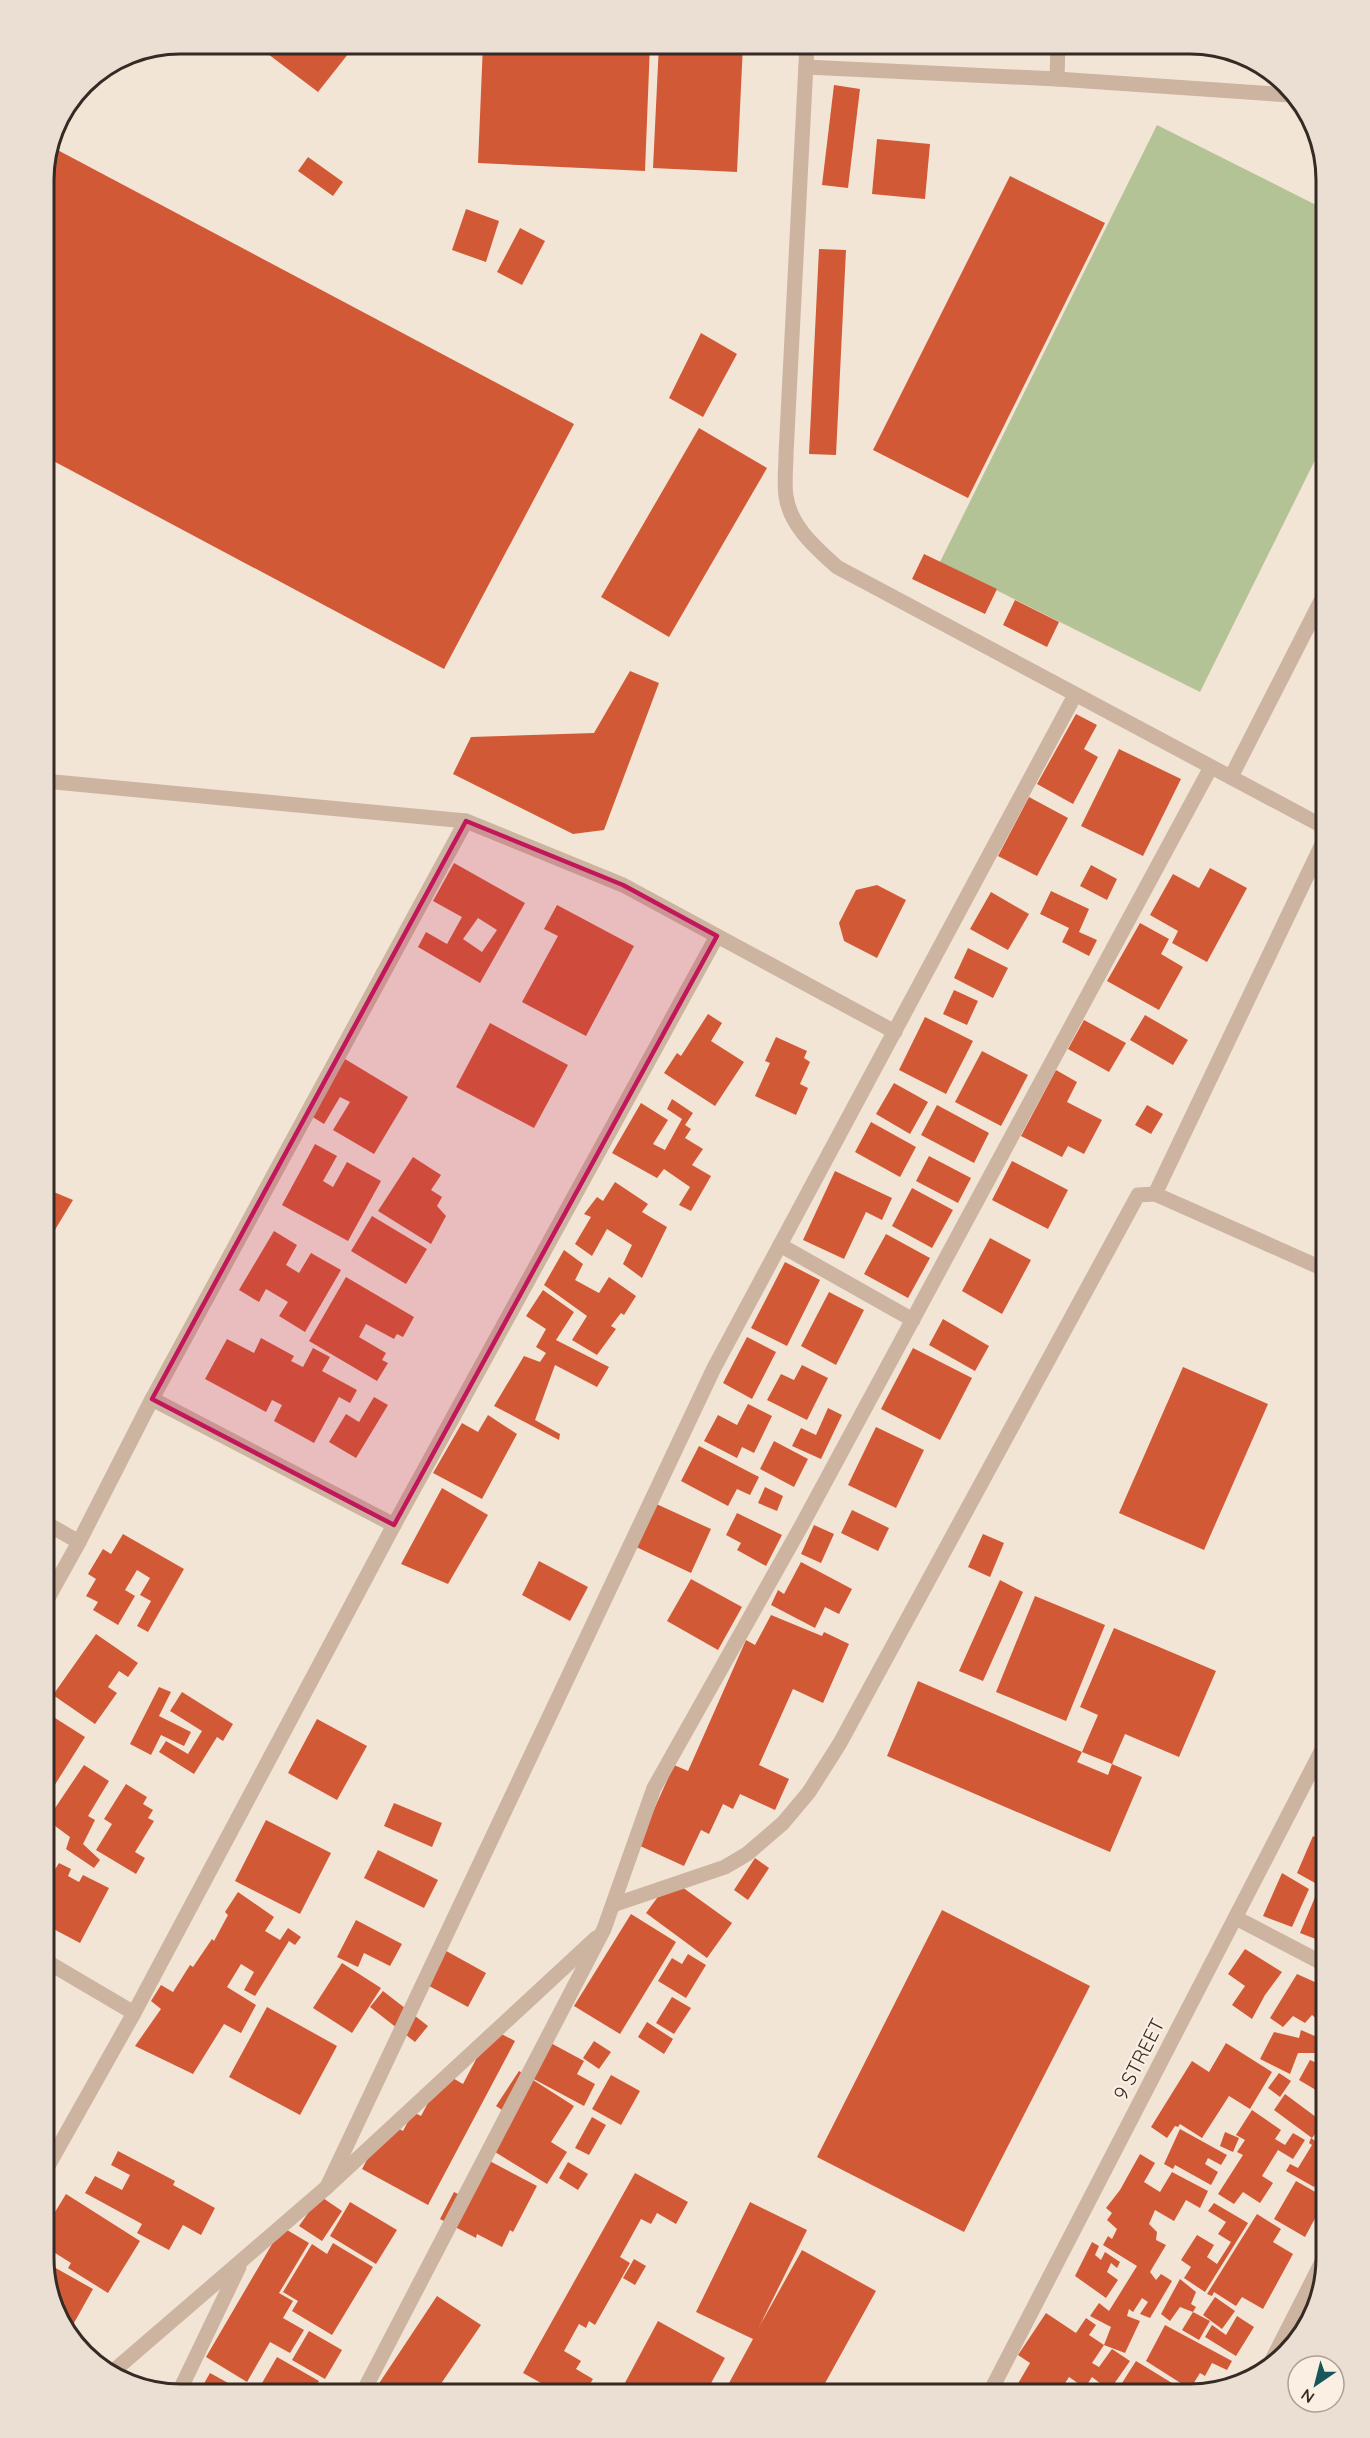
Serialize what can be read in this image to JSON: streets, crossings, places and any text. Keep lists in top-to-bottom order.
{
  "streets": {
    "street": ["9 STREET"]
  },
  "north": "bottom left"
}
